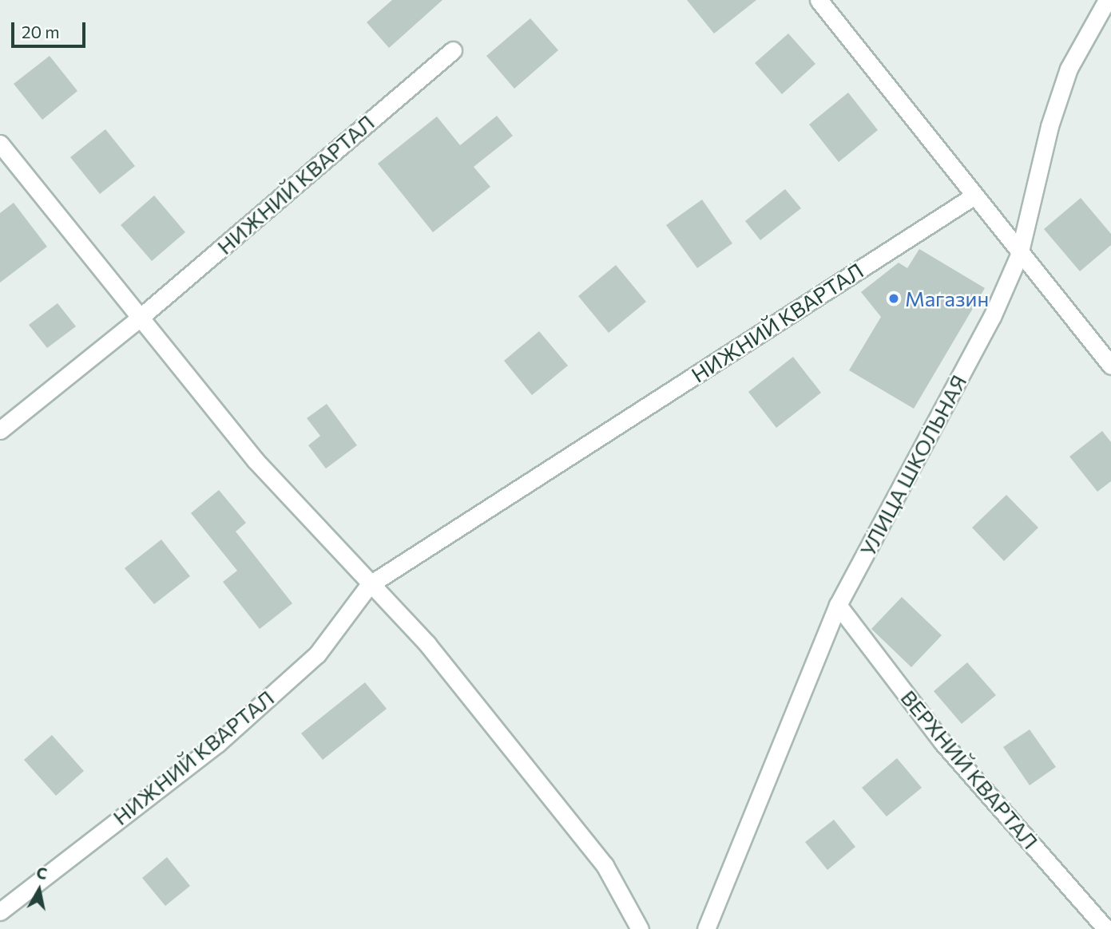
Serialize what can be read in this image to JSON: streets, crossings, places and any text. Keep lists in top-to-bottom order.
{
  "streets": {
    "street": ["НИЖНИЙ КВАРТАЛ", "УЛИЦА ШКОЛЬНАЯ", "ВЕРХНИЙ КВАРТАЛ"]
  },
  "crossings": [
    ["УЛИЦА ШКОЛЬНАЯ", "ВЕРХНИЙ КВАРТАЛ"]
  ],
  "places": ["Магазин"],
  "scale_bar": "20 m",
  "north": "top"
}
